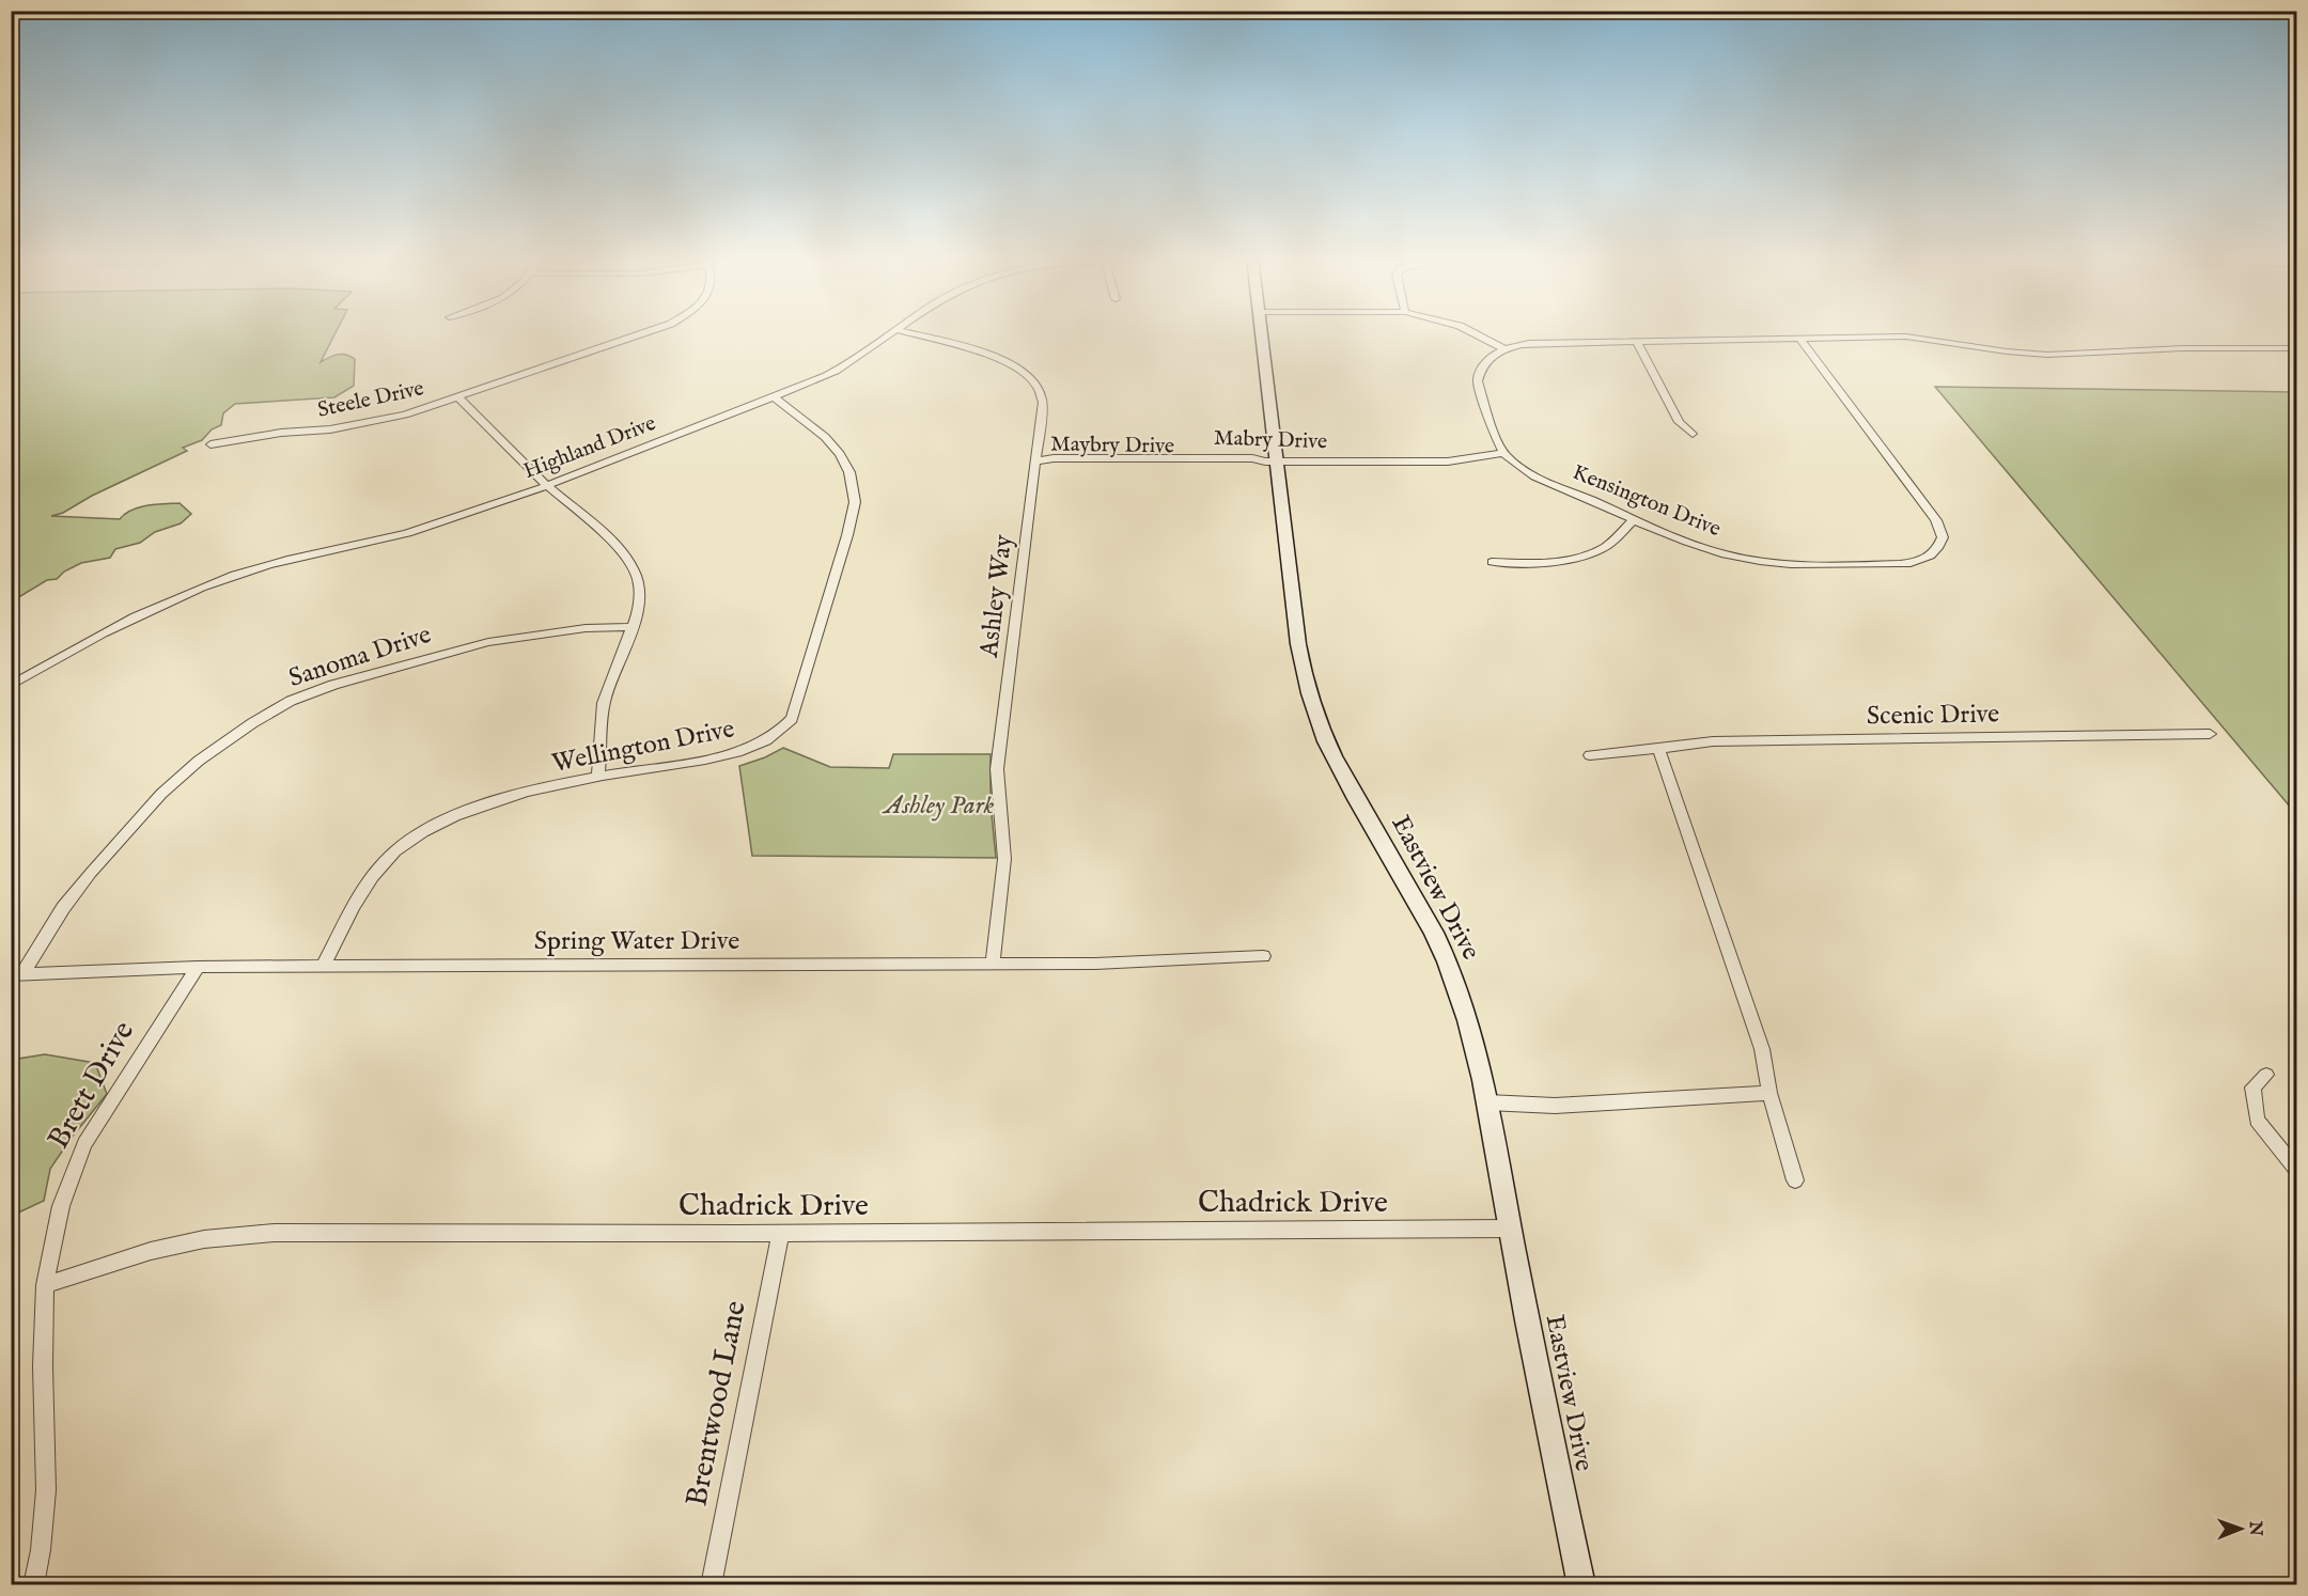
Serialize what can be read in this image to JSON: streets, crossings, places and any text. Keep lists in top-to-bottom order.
{
  "streets": {
    "street": [
      "Steele Drive",
      "Mabry Drive",
      "Maybry Drive",
      "Highland Drive",
      "Kensington Drive",
      "Ashley Way",
      "Sanoma Drive",
      "Scenic Drive",
      "Wellington Drive",
      "Eastview Drive",
      "Spring Water Drive",
      "Brett Drive",
      "Chadrick Drive",
      "Brentwood Lane"
    ]
  },
  "crossings": [
    ["Mabry Drive", "Maybry Drive"],
    ["Mabry Drive", "Kensington Drive"],
    ["Mabry Drive", "Eastview Drive"],
    ["Maybry Drive", "Ashley Way"],
    ["Maybry Drive", "Eastview Drive"],
    ["Highland Drive", "Wellington Drive"],
    ["Ashley Way", "Spring Water Drive"],
    ["Sanoma Drive", "Spring Water Drive"],
    ["Wellington Drive", "Spring Water Drive"],
    ["Eastview Drive", "Chadrick Drive"],
    ["Spring Water Drive", "Brett Drive"],
    ["Brett Drive", "Chadrick Drive"],
    ["Chadrick Drive", "Brentwood Lane"]
  ],
  "parks": ["Ashley Park"],
  "north": "right"
}
